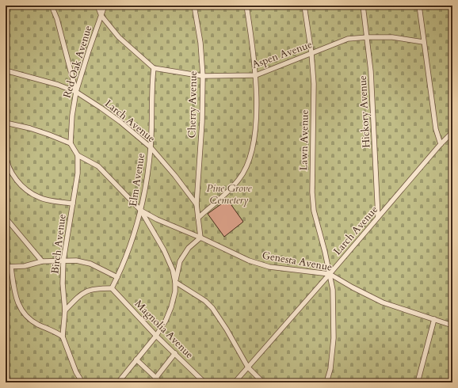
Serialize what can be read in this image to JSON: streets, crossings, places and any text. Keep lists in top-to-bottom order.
{
  "streets": {
    "lane": [
      "Aspen Avenue",
      "Red Oak Avenue",
      "Cherry Avenue",
      "Hickory Avenue",
      "Larch Avenue",
      "Lawn Avenue",
      "Elm Avenue",
      "Birch Avenue",
      "Genesta Avenue",
      "Magnolia Avenue"
    ]
  },
  "crossings": [
    ["Aspen Avenue", "Cherry Avenue"],
    ["Aspen Avenue", "Hickory Avenue"],
    ["Aspen Avenue", "Lawn Avenue"],
    ["Aspen Avenue", "Elm Avenue"],
    ["Red Oak Avenue", "Larch Avenue"],
    ["Cherry Avenue", "Larch Avenue"],
    ["Hickory Avenue", "Larch Avenue"],
    ["Larch Avenue", "Lawn Avenue"],
    ["Larch Avenue", "Elm Avenue"],
    ["Larch Avenue", "Genesta Avenue"],
    ["Lawn Avenue", "Genesta Avenue"],
    ["Elm Avenue", "Genesta Avenue"],
    ["Elm Avenue", "Magnolia Avenue"]
  ],
  "parks": ["Pine Grove Cemetery"]
}
